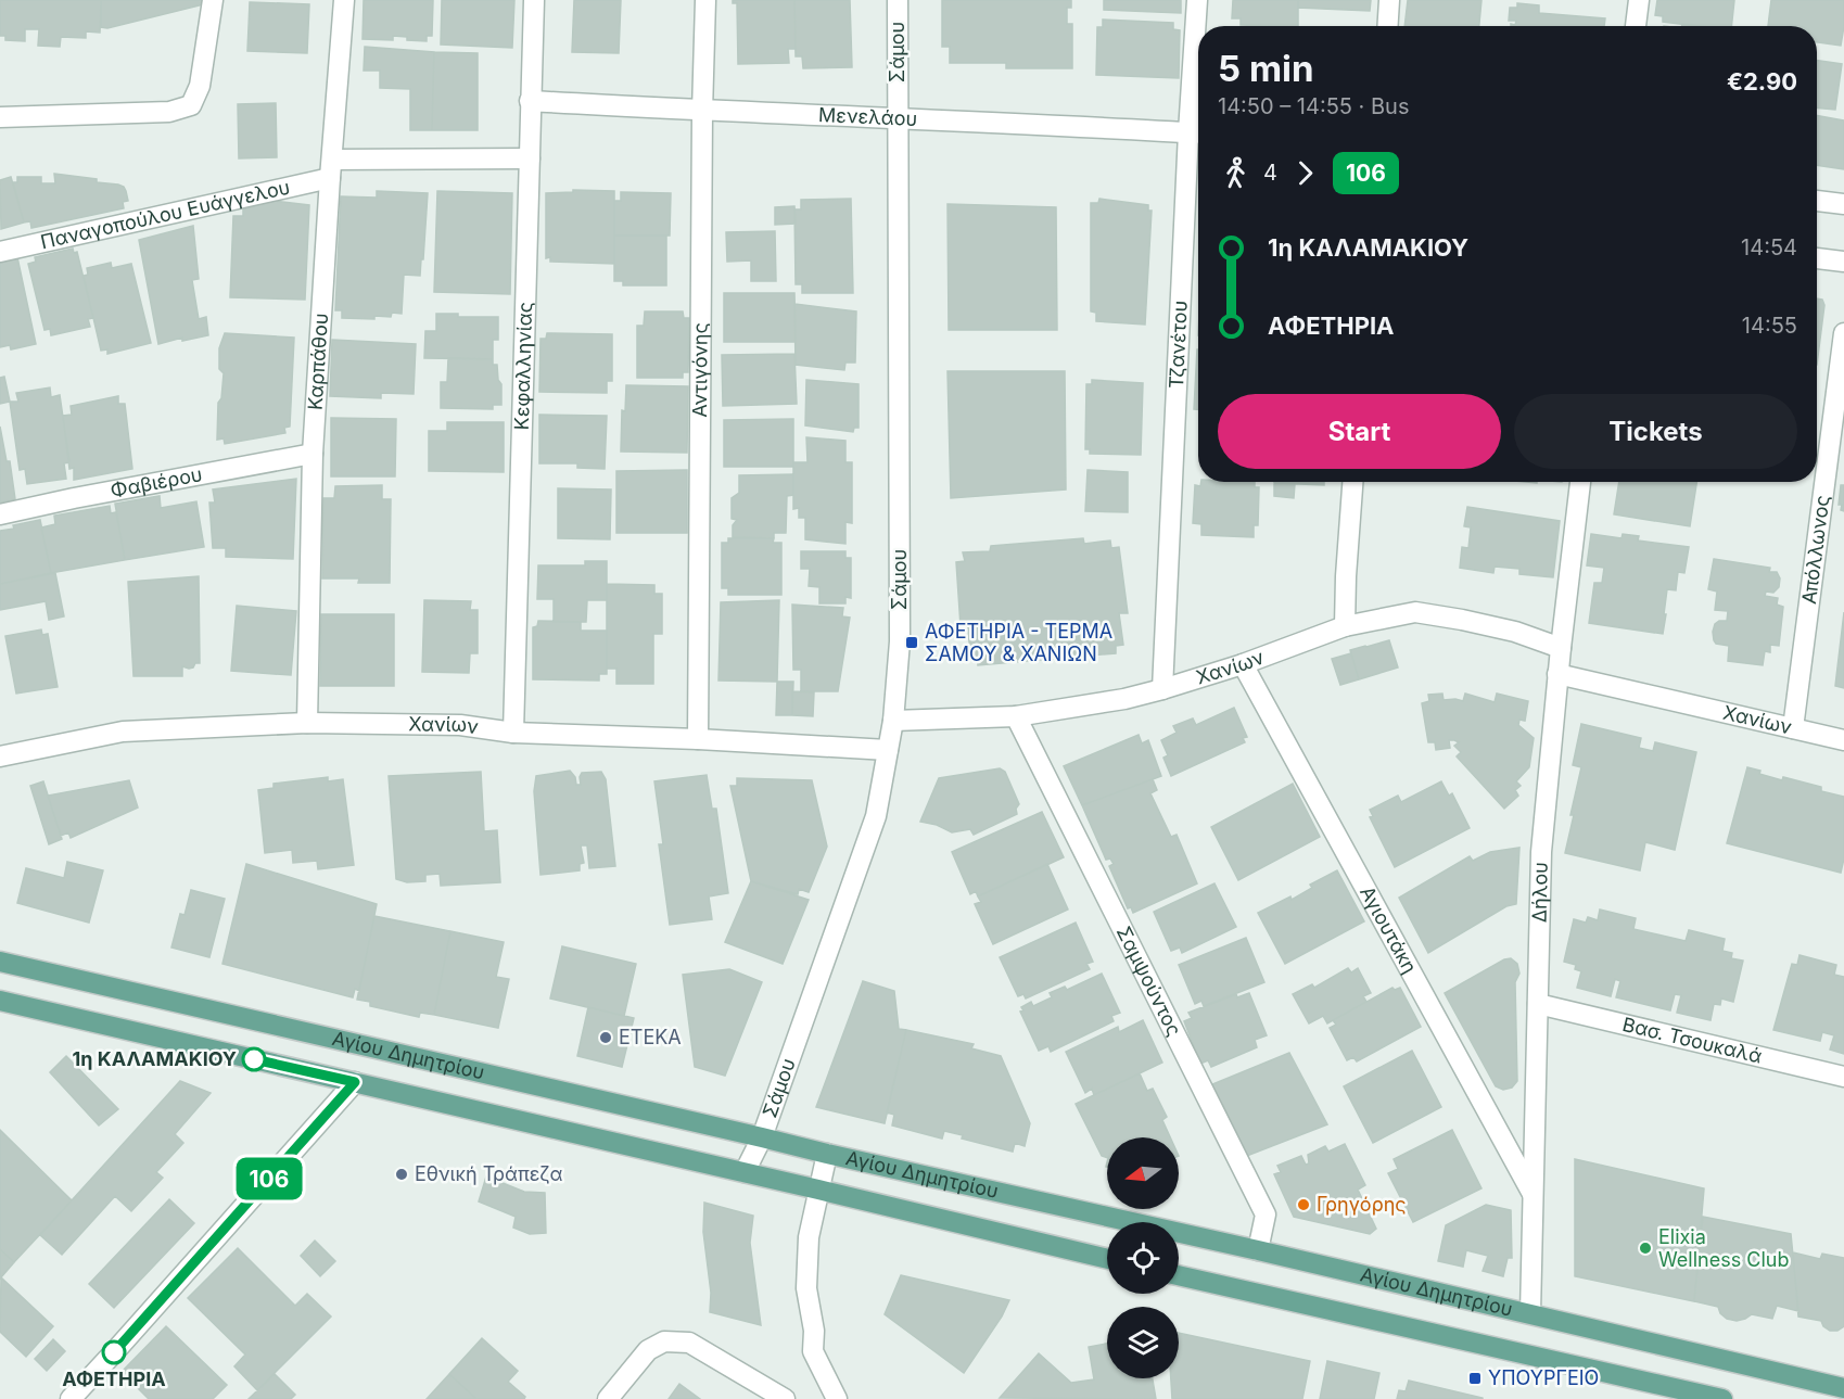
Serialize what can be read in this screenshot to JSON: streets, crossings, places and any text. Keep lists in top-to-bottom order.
{
  "streets": {
    "main road": ["Αγίου Δημητρίου"],
    "street": [
      "Σάμου",
      "Μενελάου",
      "Παναγοπούλου Ευάγγελου",
      "Τζανέτου",
      "Καρπάθου",
      "Κεφαλληνίας",
      "Αντιγόνης",
      "Φαβιέρου",
      "Απόλλωνος",
      "Χανίων",
      "Δήλου",
      "Αγιουτάκη",
      "Σαμψούντος",
      "Βασ. Τσουκαλά"
    ]
  },
  "crossings": [
    ["Σάμου", "Μενελάου"],
    ["Σάμου", "Χανίων"],
    ["Σάμου", "Αγίου Δημητρίου"],
    ["Μενελάου", "Τζανέτου"],
    ["Μενελάου", "Κεφαλληνίας"],
    ["Μενελάου", "Αντιγόνης"],
    ["Παναγοπούλου Ευάγγελου", "Καρπάθου"],
    ["Παναγοπούλου Ευάγγελου", "Κεφαλληνίας"],
    ["Τζανέτου", "Χανίων"],
    ["Καρπάθου", "Φαβιέρου"],
    ["Καρπάθου", "Χανίων"],
    ["Κεφαλληνίας", "Χανίων"],
    ["Αντιγόνης", "Χανίων"],
    ["Απόλλωνος", "Χανίων"],
    ["Χανίων", "Δήλου"],
    ["Χανίων", "Αγιουτάκη"],
    ["Χανίων", "Σαμψούντος"],
    ["Δήλου", "Αγιουτάκη"],
    ["Δήλου", "Βασ. Τσουκαλά"],
    ["Δήλου", "Αγίου Δημητρίου"],
    ["Σαμψούντος", "Αγίου Δημητρίου"]
  ],
  "places": {
    "transit": ["ΑΦΕΤΗΡΙΑ - ΤΕΡΜΑ ΣΑΜΟΥ & ΧΑΝΙΩΝ", "ΥΠΟΥΡΓΕΙΟ"],
    "other": [
      "ΕΤΕΚΑ",
      "1η ΚΑΛΑΜΑΚΙΟΥ",
      "Εθνική Τράπεζα",
      "Γρηγόρης",
      "Elixia Wellness Club",
      "ΑΦΕΤΗΡΙΑ"
    ]
  },
  "lines": ["bus line 106"],
  "north": "left",
  "page": {
    "on_map": "106",
    "heading": ["5 min", "14:50 – 14:55 · Bus", "€2.90"],
    "legs": ["4", "106"],
    "list": [
      {
        "name": "1η ΚΑΛΑΜΑΚΙΟΥ",
        "value": "14:54"
      },
      {
        "name": "ΑΦΕΤΗΡΙΑ",
        "value": "14:55"
      }
    ],
    "buttons": ["Start", "Tickets"]
  }
}
